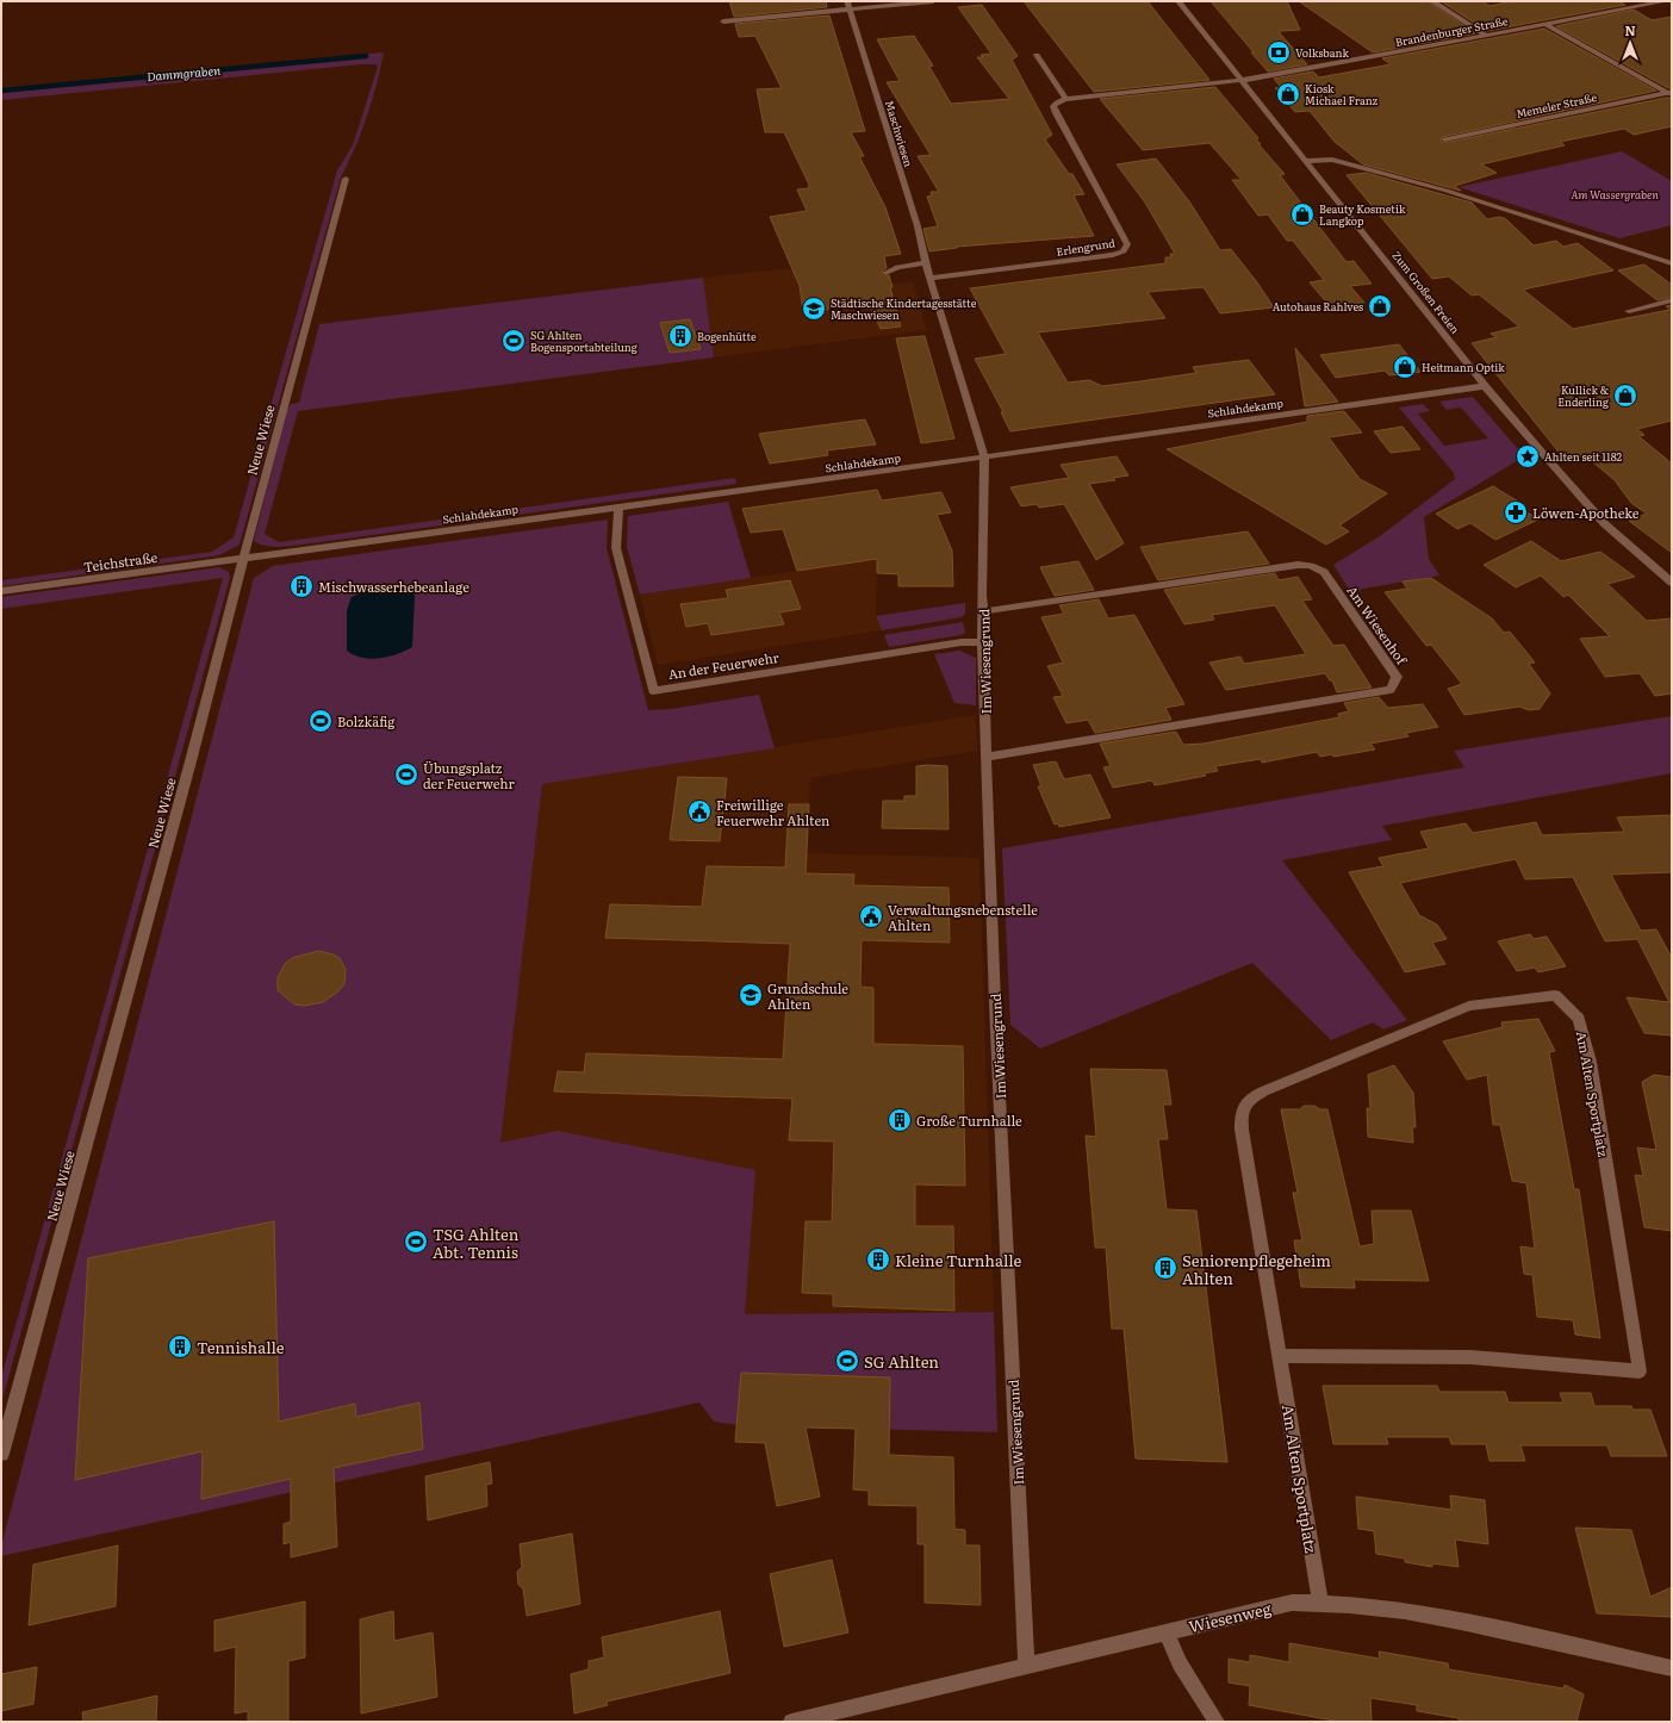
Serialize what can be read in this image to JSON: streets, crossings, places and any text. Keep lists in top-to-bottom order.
{
  "streets": {
    "street": [
      "Brandenburger Straße",
      "Memeler Straße",
      "Maschwiesen",
      "Erlengrund",
      "Zum Großen Freien",
      "Schlahdekamp",
      "Neue Wiese",
      "Teichstraße",
      "Am Wiesenhof",
      "Im Wiesengrund",
      "An der Feuerwehr",
      "Am Alten Sportplatz",
      "Wiesenweg"
    ]
  },
  "crossings": [
    ["Brandenburger Straße", "Zum Großen Freien"],
    ["Maschwiesen", "Erlengrund"],
    ["Maschwiesen", "Schlahdekamp"],
    ["Maschwiesen", "Im Wiesengrund"],
    ["Zum Großen Freien", "Schlahdekamp"],
    ["Schlahdekamp", "Neue Wiese"],
    ["Schlahdekamp", "Teichstraße"],
    ["Schlahdekamp", "Im Wiesengrund"],
    ["Schlahdekamp", "An der Feuerwehr"],
    ["Neue Wiese", "Teichstraße"],
    ["Am Wiesenhof", "Im Wiesengrund"],
    ["Im Wiesengrund", "An der Feuerwehr"],
    ["Im Wiesengrund", "Wiesenweg"],
    ["Am Alten Sportplatz", "Wiesenweg"]
  ],
  "water": ["Dammgraben"],
  "parks": ["Am Wassergraben"],
  "places": {
    "bank": ["Volksbank"],
    "shop": [
      "Kiosk Michael Franz",
      "Beauty Kosmetik Langkop",
      "Autohaus Rahlves",
      "Heitmann Optik",
      "Kullick & Enderling"
    ],
    "school or university": ["Städtische Kindertagesstätte Maschwiesen", "Grundschule Ahlten"],
    "building": [
      "Bogenhütte",
      "Mischwasserhebeanlage",
      "Große Turnhalle",
      "Kleine Turnhalle",
      "Seniorenpflegeheim Ahlten",
      "Tennishalle"
    ],
    "sports": [
      "SG Ahlten Bogensportabteilung",
      "Bolzkäfig",
      "Übungsplatz der Feuerwehr",
      "TSG Ahlten Abt. Tennis",
      "SG Ahlten"
    ],
    "place": ["Ahlten seit 1182"],
    "pharmacy": ["Löwen-Apotheke"],
    "public building": ["Freiwillige Feuerwehr Ahlten", "Verwaltungsnebenstelle Ahlten"]
  },
  "north": "top"
}
